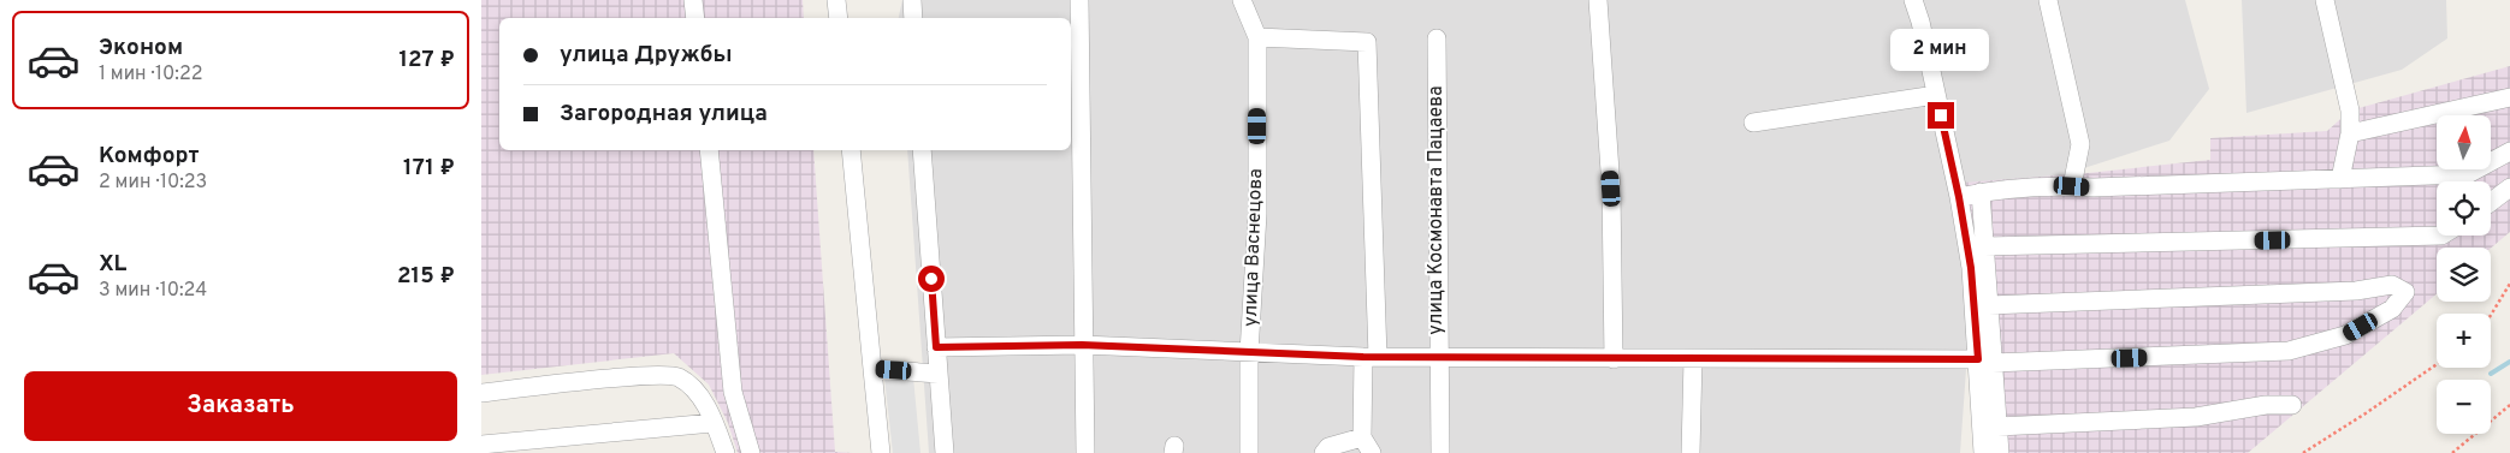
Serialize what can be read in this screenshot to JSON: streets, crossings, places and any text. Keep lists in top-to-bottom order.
{
  "streets": {
    "street": ["улица Космонавта Пацаева", "улица Васнецова"]
  },
  "north": "top",
  "page": {
    "list": [
      {
        "name": "Эконом",
        "note": "1 мин · 10:22",
        "value": "127 ₽"
      },
      {
        "name": "Комфорт",
        "note": "2 мин · 10:23",
        "value": "171 ₽"
      },
      {
        "name": "XL",
        "note": "3 мин · 10:24",
        "value": "215 ₽"
      }
    ],
    "banner": ["улица Дружбы", "Загородная улица"],
    "bubble": "2 мин",
    "map_buttons": ["+", "−"],
    "buttons": "Заказать"
  }
}
